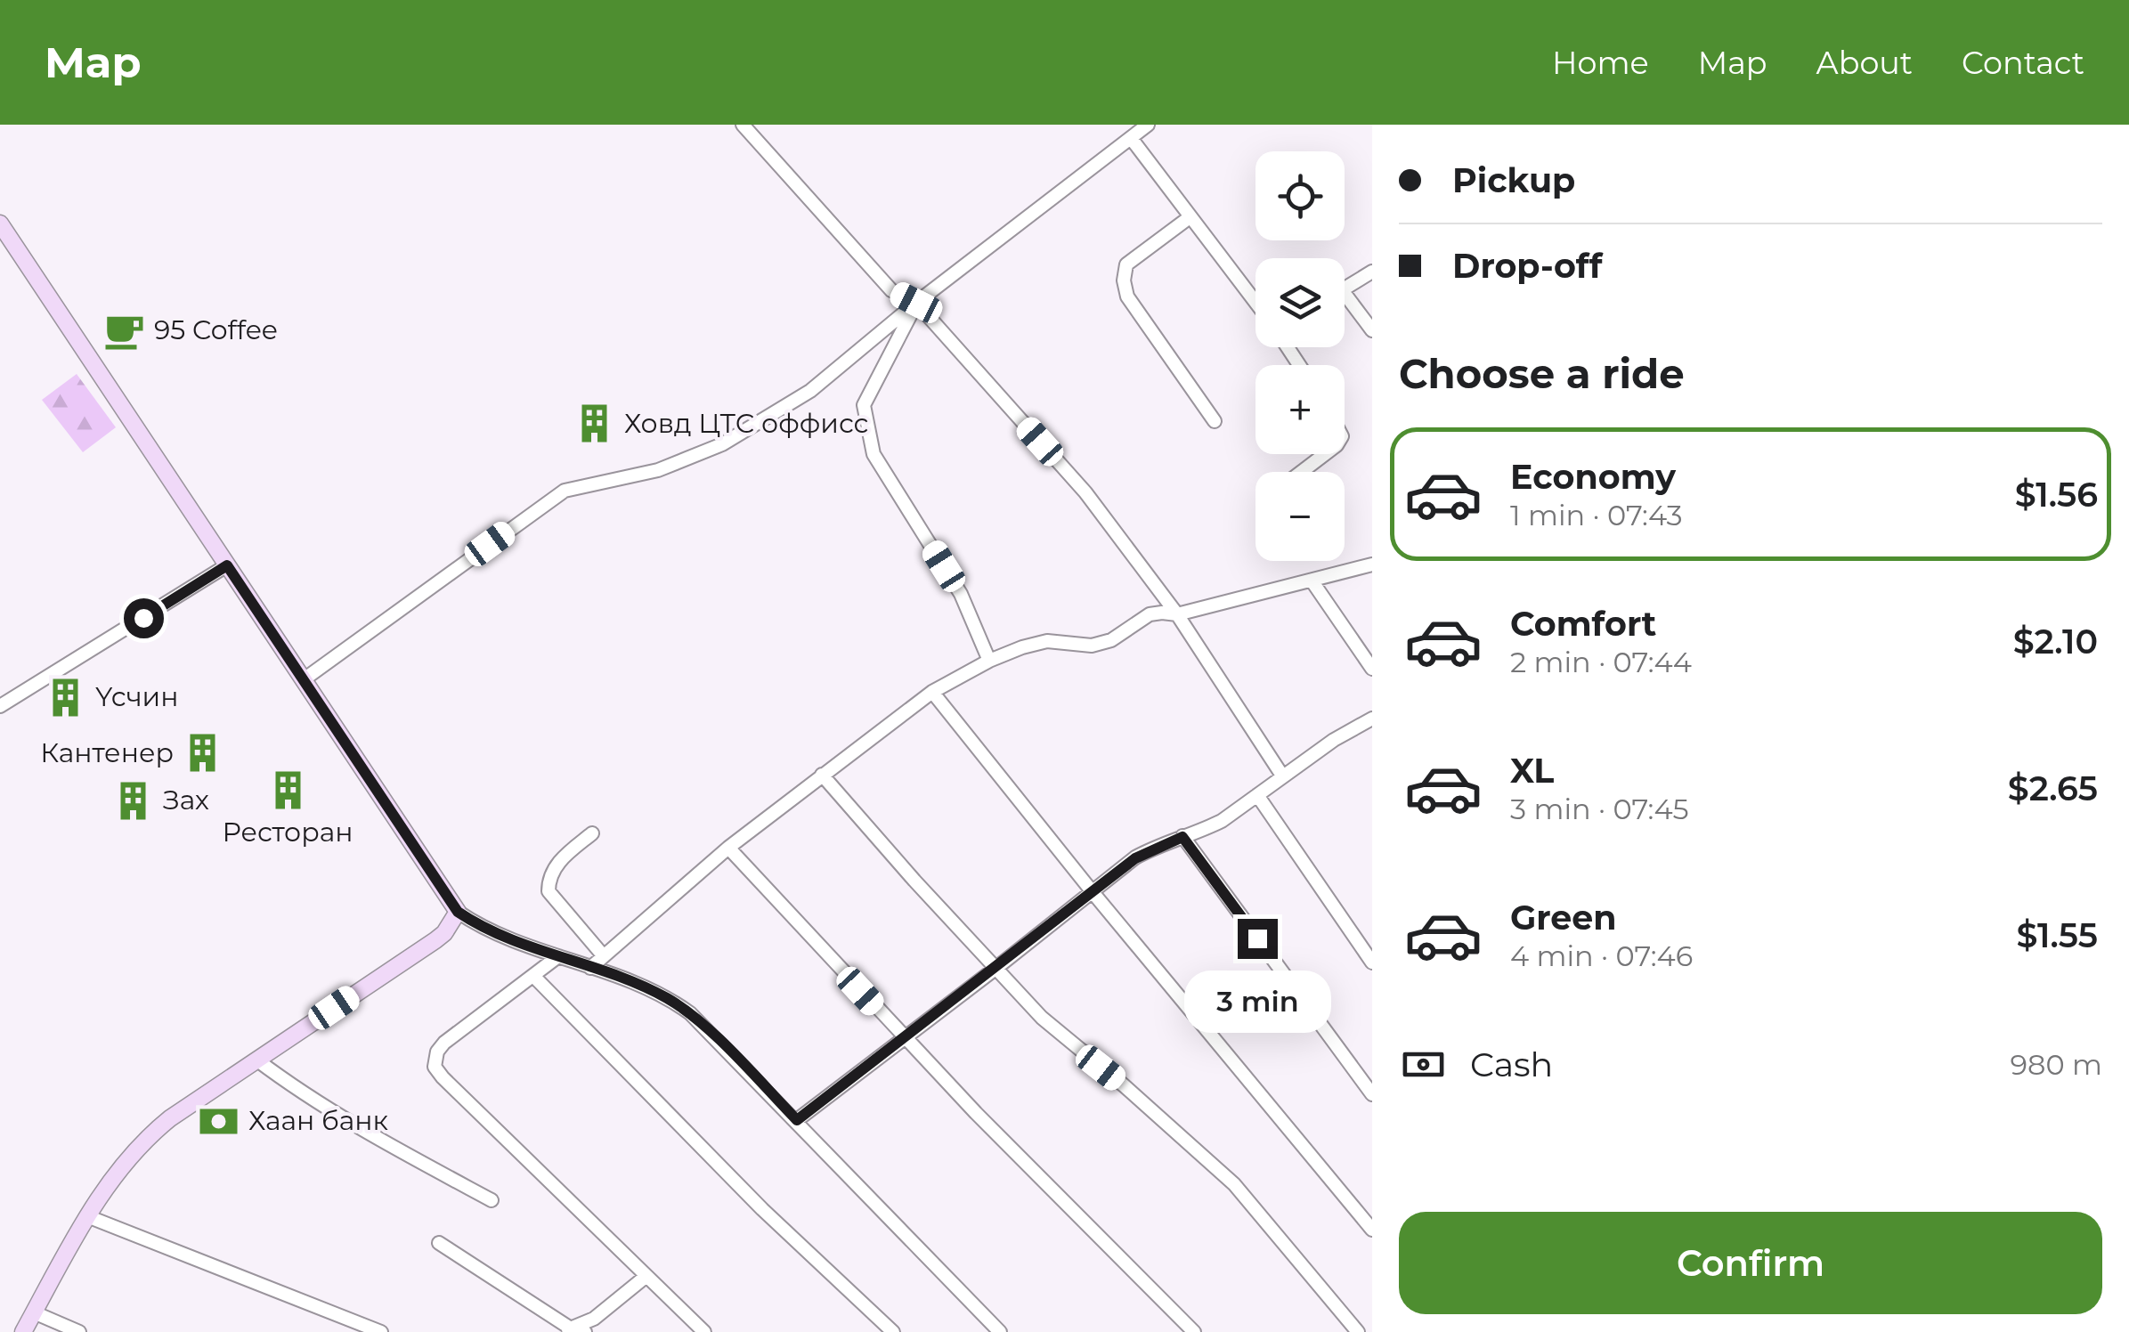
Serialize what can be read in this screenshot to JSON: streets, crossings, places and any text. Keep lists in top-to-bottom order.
{
  "places": {
    "cafe": ["95 Coffee"],
    "building": [
      "Ховд ЦТС оффисс",
      "Үсчин",
      "Кантенер",
      "Ресторан",
      "Зах"
    ],
    "bank": ["Хаан банк"]
  },
  "page": {
    "header": "Map",
    "nav": [
      "Home",
      "Map",
      "About",
      "Contact"
    ],
    "banner": ["Pickup", "Drop-off"],
    "map_buttons": ["+", "−"],
    "heading": "Choose a ride",
    "list": [
      {
        "name": "Economy",
        "note": "1 min · 07:43",
        "value": "$1.56"
      },
      {
        "name": "Comfort",
        "note": "2 min · 07:44",
        "value": "$2.10"
      },
      {
        "name": "XL",
        "note": "3 min · 07:45",
        "value": "$2.65"
      },
      {
        "name": "Green",
        "note": "4 min · 07:46",
        "value": "$1.55"
      }
    ],
    "bubble": "3 min",
    "pay": ["Cash", "980 m"],
    "buttons": "Confirm"
  }
}
